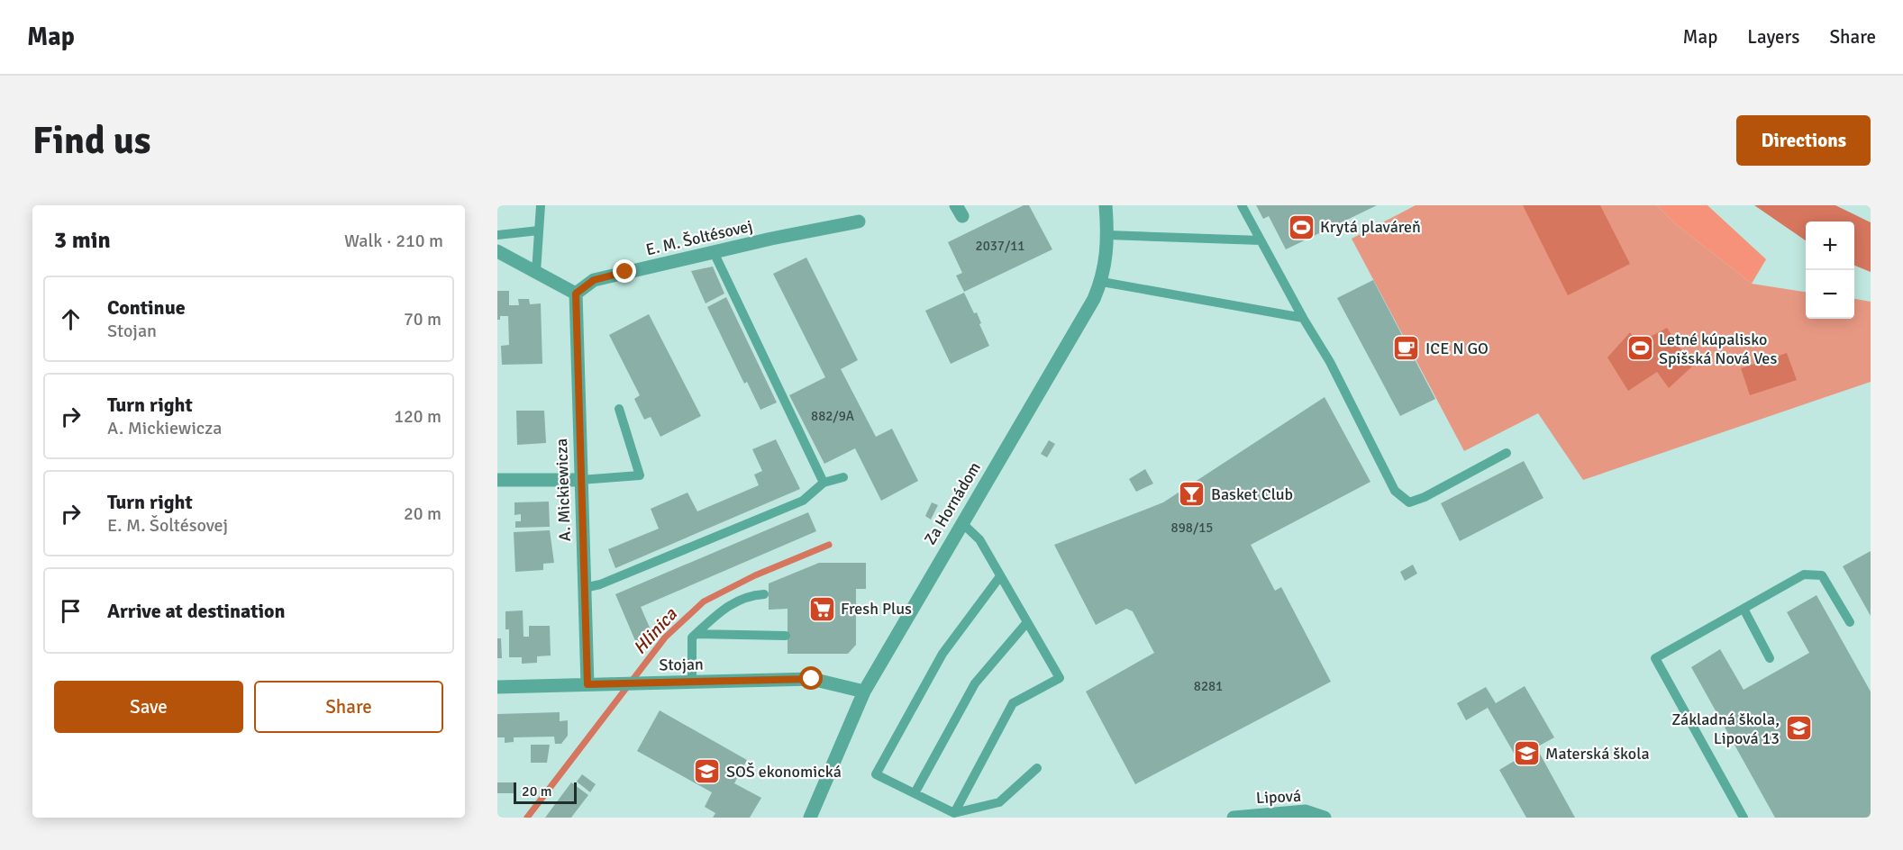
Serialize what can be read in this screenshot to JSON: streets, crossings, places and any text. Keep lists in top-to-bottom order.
{
  "streets": {
    "street": [
      "E. M. Šoltésovej",
      "A. Mickiewicza",
      "Za Hornádom",
      "Stojan",
      "Lipová"
    ]
  },
  "crossings": [
    ["E. M. Šoltésovej", "A. Mickiewicza"],
    ["A. Mickiewicza", "Stojan"],
    ["Za Hornádom", "Stojan"]
  ],
  "water": ["Hlinica"],
  "places": {
    "sports": ["Krytá plaváreň", "Letné kúpalisko Spišská Nová Ves"],
    "cafe": ["ICE N GO"],
    "bar": ["Basket Club"],
    "supermarket": ["Fresh Plus"],
    "school or university": ["Základná škola, Lipová 13", "Materská škola", "SOŠ ekonomická"]
  },
  "house_numbers": [
    "2037/11",
    "882/9A",
    "898/15",
    "8281"
  ],
  "scale_bar": "20 m",
  "page": {
    "header": "Map",
    "nav": ["Map", "Layers", "Share"],
    "buttons": [
      "Directions",
      ["Save", "Share"]
    ],
    "title": "Find us",
    "heading": ["3 min", "Walk · 210 m"],
    "map_buttons": ["+", "−"],
    "list": [
      ["Continue", "Stojan", "70 m"],
      ["Turn right", "A. Mickiewicza", "120 m"],
      ["Turn right", "E. M. Šoltésovej", "20 m"],
      "Arrive at destination"
    ],
    "scale": "20 m"
  }
}
